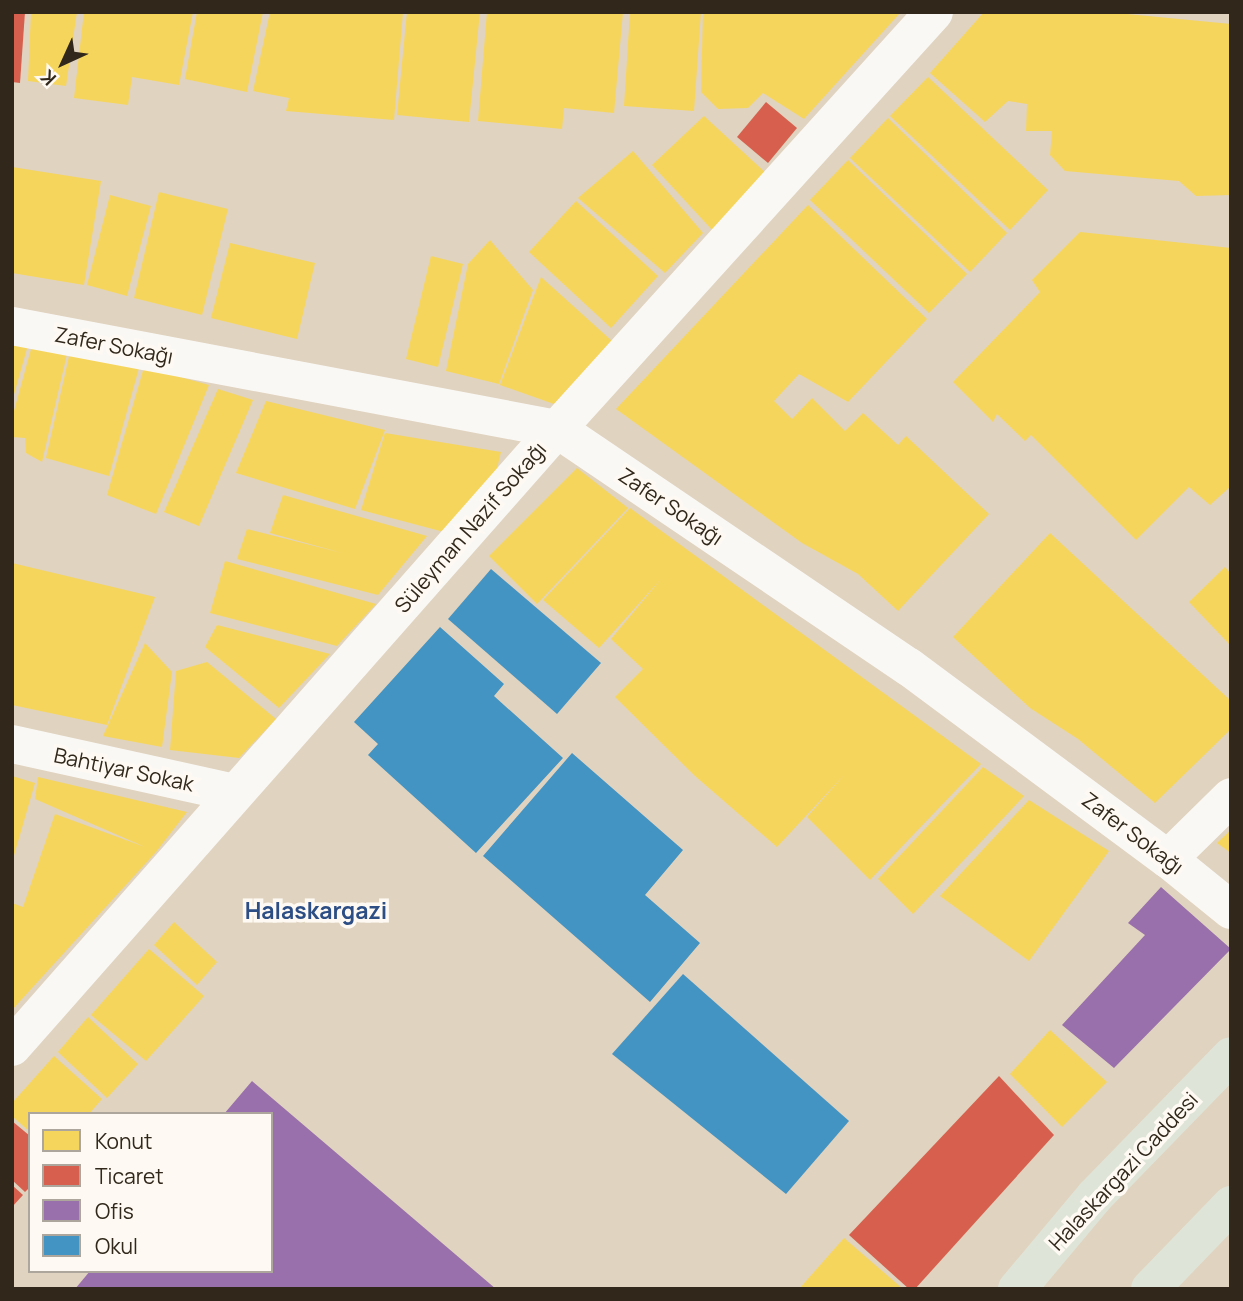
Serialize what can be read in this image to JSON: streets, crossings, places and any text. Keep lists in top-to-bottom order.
{
  "streets": {
    "main road": ["Halaskargazi Caddesi"],
    "street": ["Zafer Sokağı", "Süleyman Nazif Sokağı", "Bahtiyar Sokak"]
  },
  "crossings": [
    ["Zafer Sokağı", "Süleyman Nazif Sokağı"],
    ["Süleyman Nazif Sokağı", "Bahtiyar Sokak"]
  ],
  "districts": ["Halaskargazi"],
  "legend": [
    "Konut",
    "Ticaret",
    "Ofis",
    "Okul"
  ],
  "north": "bottom left"
}
